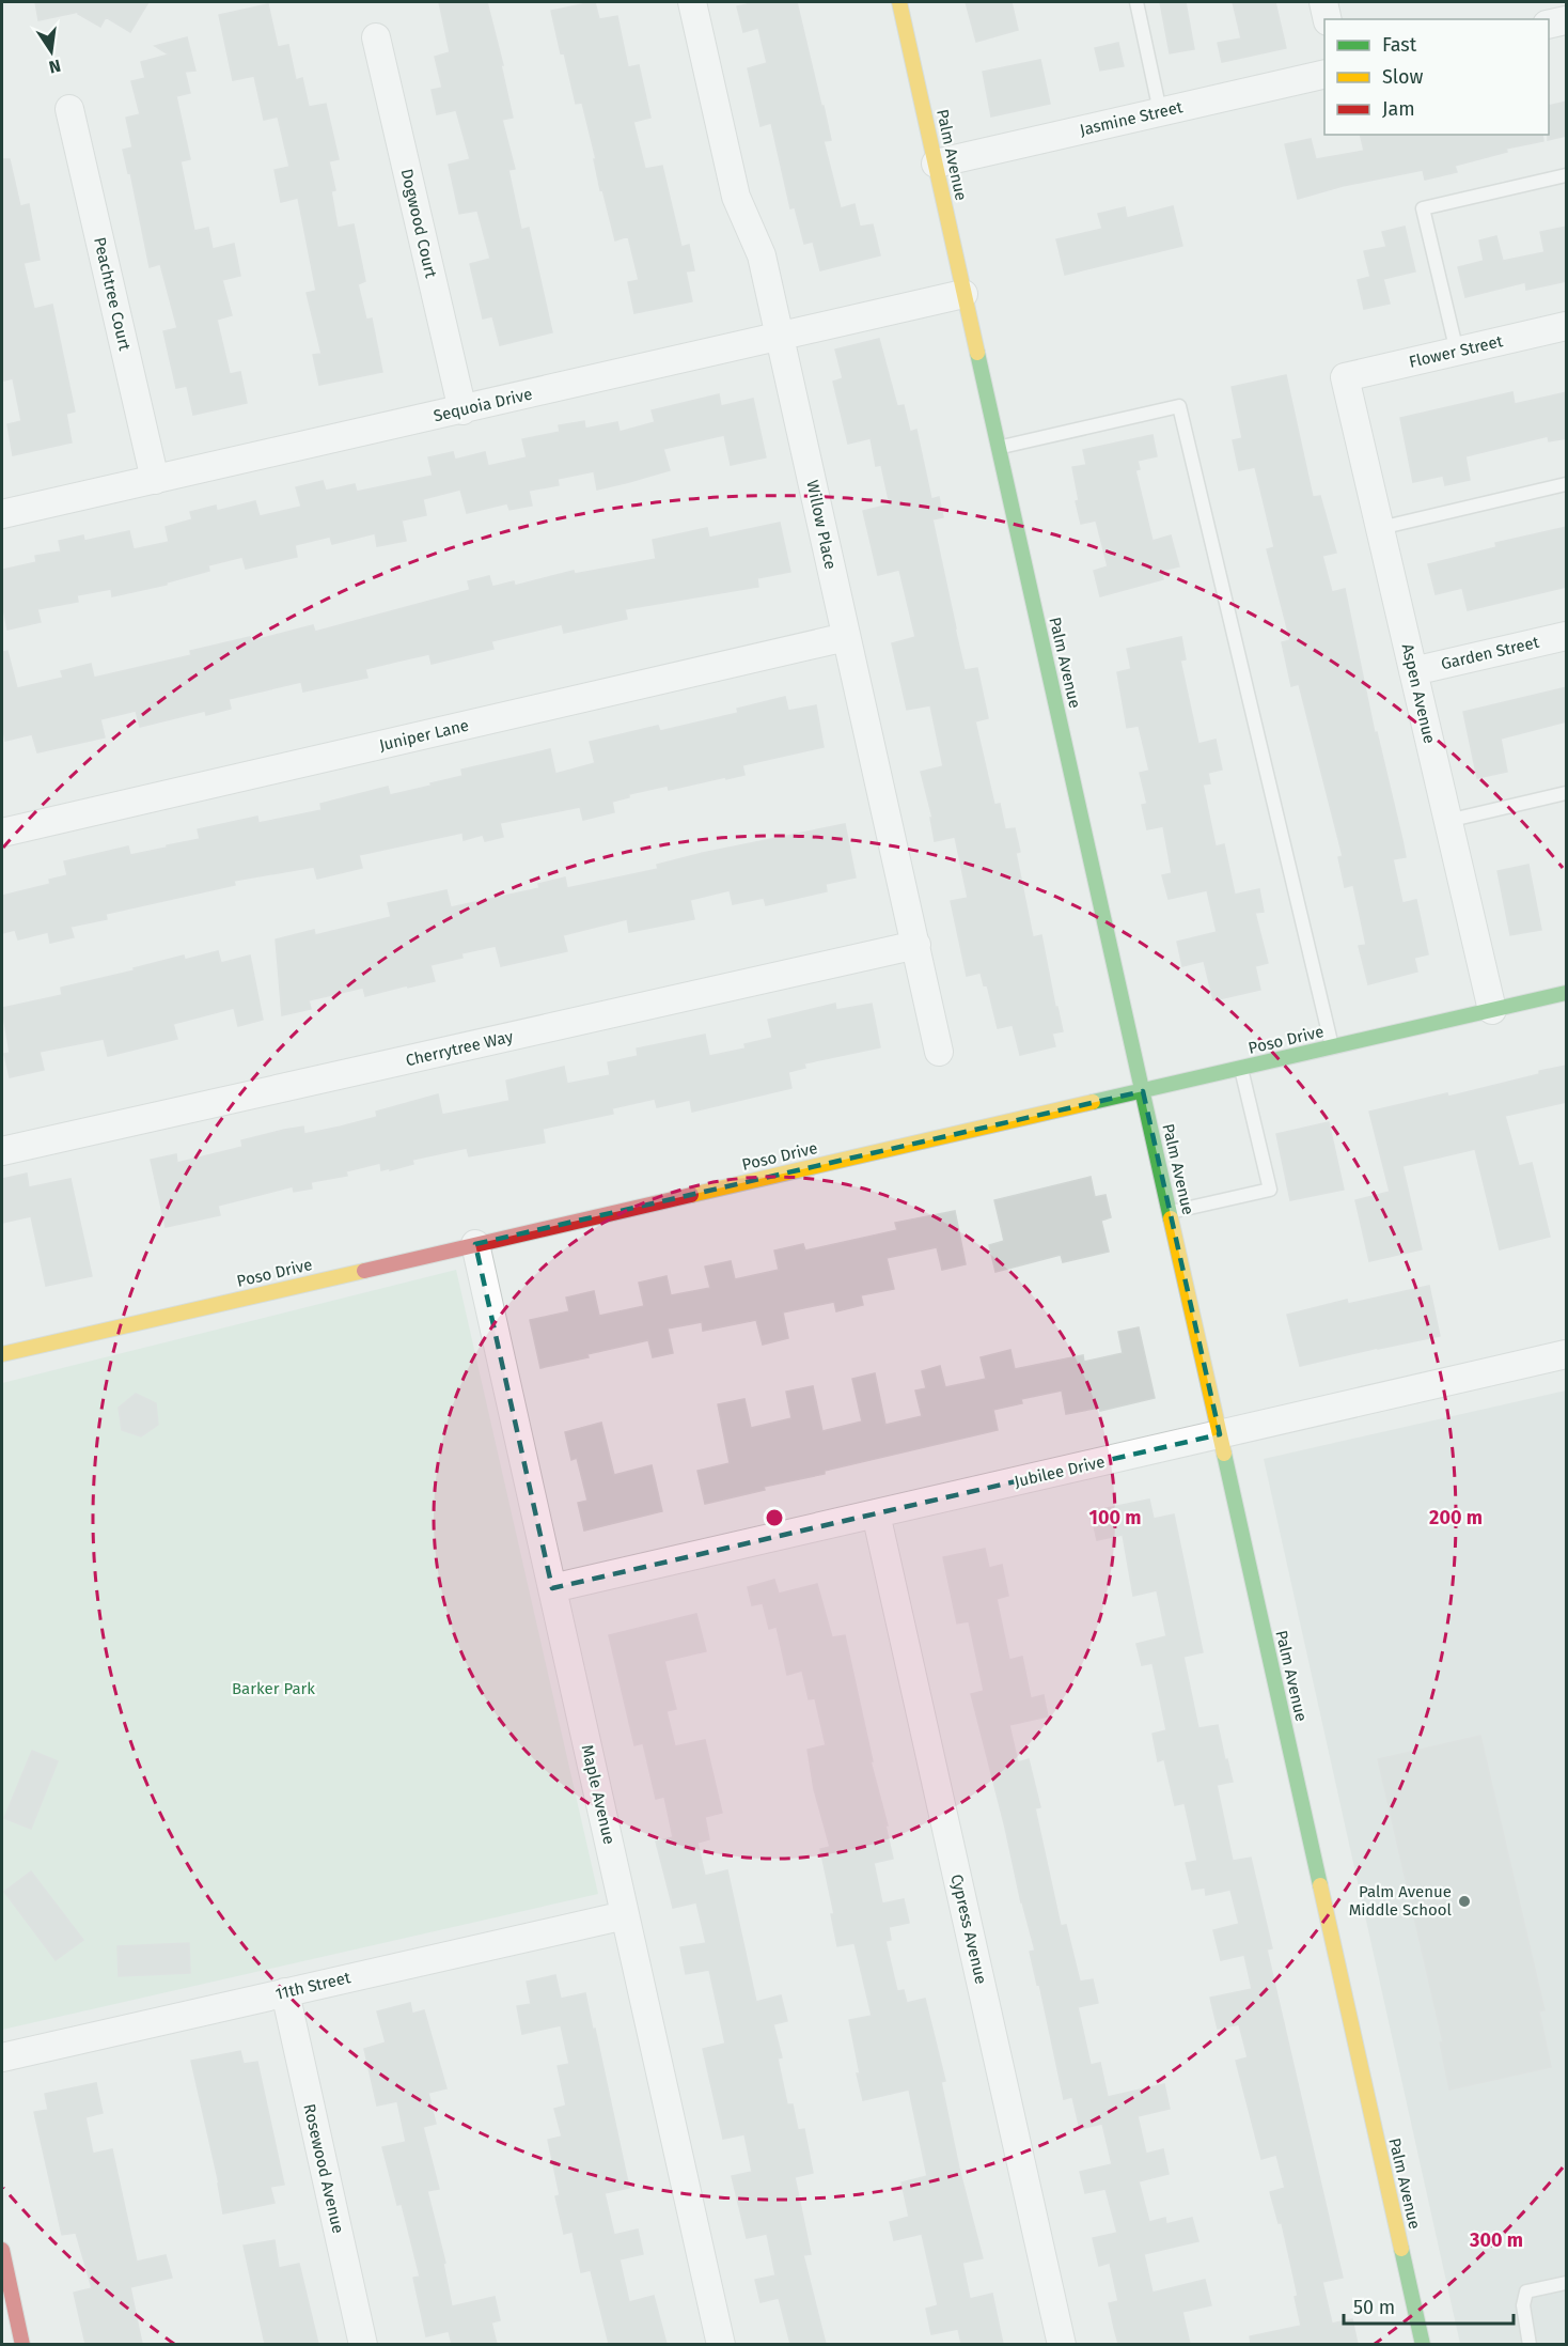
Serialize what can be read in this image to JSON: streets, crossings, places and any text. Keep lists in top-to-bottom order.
{
  "streets": {
    "main road": ["Palm Avenue", "Poso Drive"],
    "street": [
      "Jasmine Street",
      "Dogwood Court",
      "Peachtree Court",
      "Flower Street",
      "Sequoia Drive",
      "Willow Place",
      "Garden Street",
      "Aspen Avenue",
      "Juniper Lane",
      "Cherrytree Way",
      "Jubilee Drive",
      "Maple Avenue",
      "Cypress Avenue",
      "11th Street",
      "Rosewood Avenue"
    ]
  },
  "crossings": [
    ["Jasmine Street", "Palm Avenue"],
    ["Palm Avenue", "Sequoia Drive"],
    ["Palm Avenue", "Poso Drive"],
    ["Palm Avenue", "Jubilee Drive"],
    ["Dogwood Court", "Sequoia Drive"],
    ["Peachtree Court", "Sequoia Drive"],
    ["Flower Street", "Aspen Avenue"],
    ["Sequoia Drive", "Willow Place"],
    ["Willow Place", "Juniper Lane"],
    ["Willow Place", "Cherrytree Way"],
    ["Garden Street", "Aspen Avenue"],
    ["Aspen Avenue", "Poso Drive"],
    ["Poso Drive", "Maple Avenue"],
    ["Jubilee Drive", "Maple Avenue"],
    ["Jubilee Drive", "Cypress Avenue"],
    ["Maple Avenue", "11th Street"],
    ["11th Street", "Rosewood Avenue"]
  ],
  "parks": ["Barker Park"],
  "places": ["Palm Avenue Middle School"],
  "legend": ["Fast", "Slow", "Jam"],
  "scale_bar": "50 m",
  "north": "bottom",
  "rings": ["100 m", "200 m", "300 m"]
}
